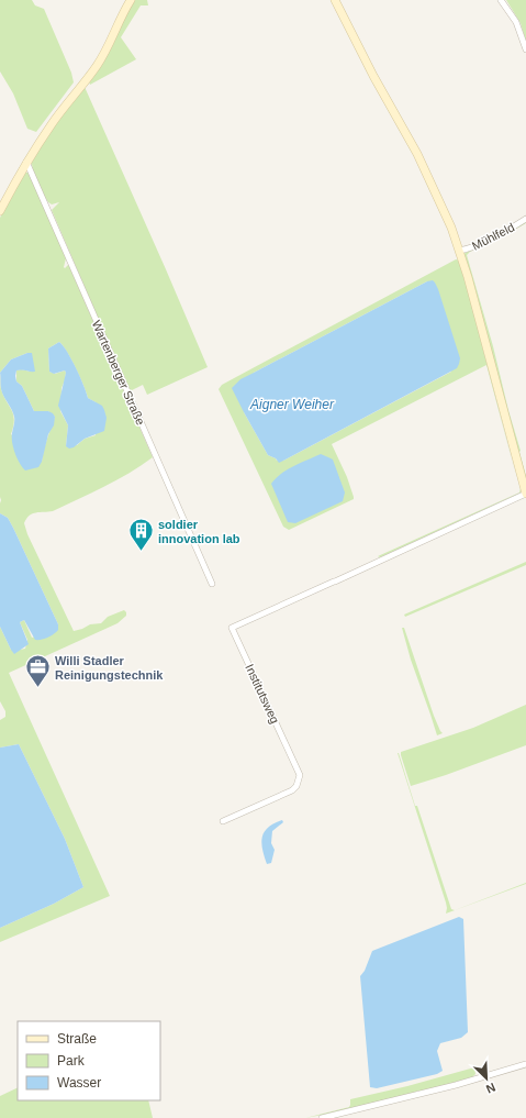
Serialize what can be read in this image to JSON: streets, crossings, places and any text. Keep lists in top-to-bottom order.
{
  "streets": {
    "street": ["Mühlfeld", "Wartenberger Straße", "Institutsweg"]
  },
  "water": ["Aigner Weiher"],
  "places": {
    "building": ["soldier innovation lab"],
    "office": ["Willi Stadler Reinigungstechnik"]
  },
  "legend": ["Straße", "Park", "Wasser"],
  "north": "bottom right"
}
